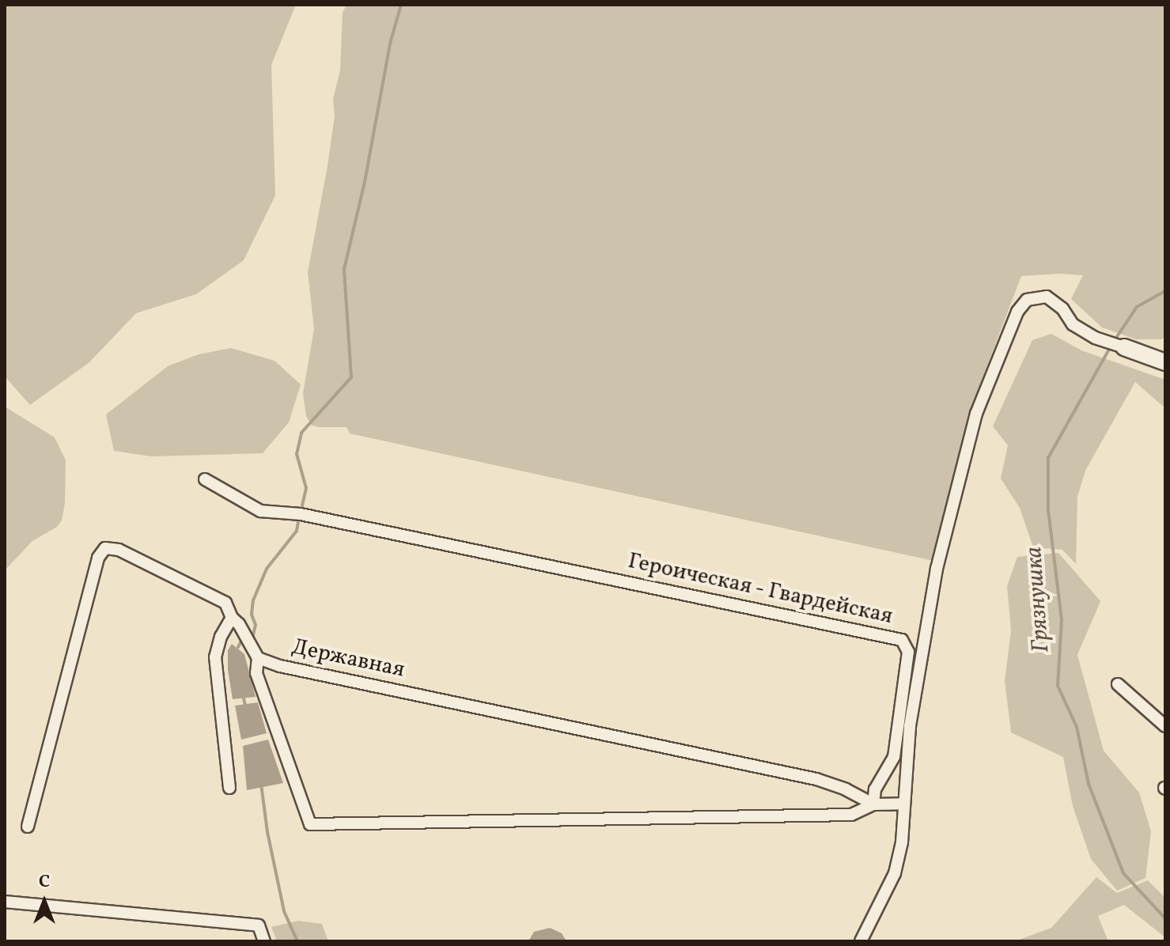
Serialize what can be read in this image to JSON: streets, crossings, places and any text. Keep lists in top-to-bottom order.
{
  "streets": {
    "street": ["Героическая - Гвардейская", "Державная"]
  },
  "crossings": [
    ["Героическая - Гвардейская", "Державная"]
  ],
  "water": ["Грязнушка"],
  "north": "top"
}
